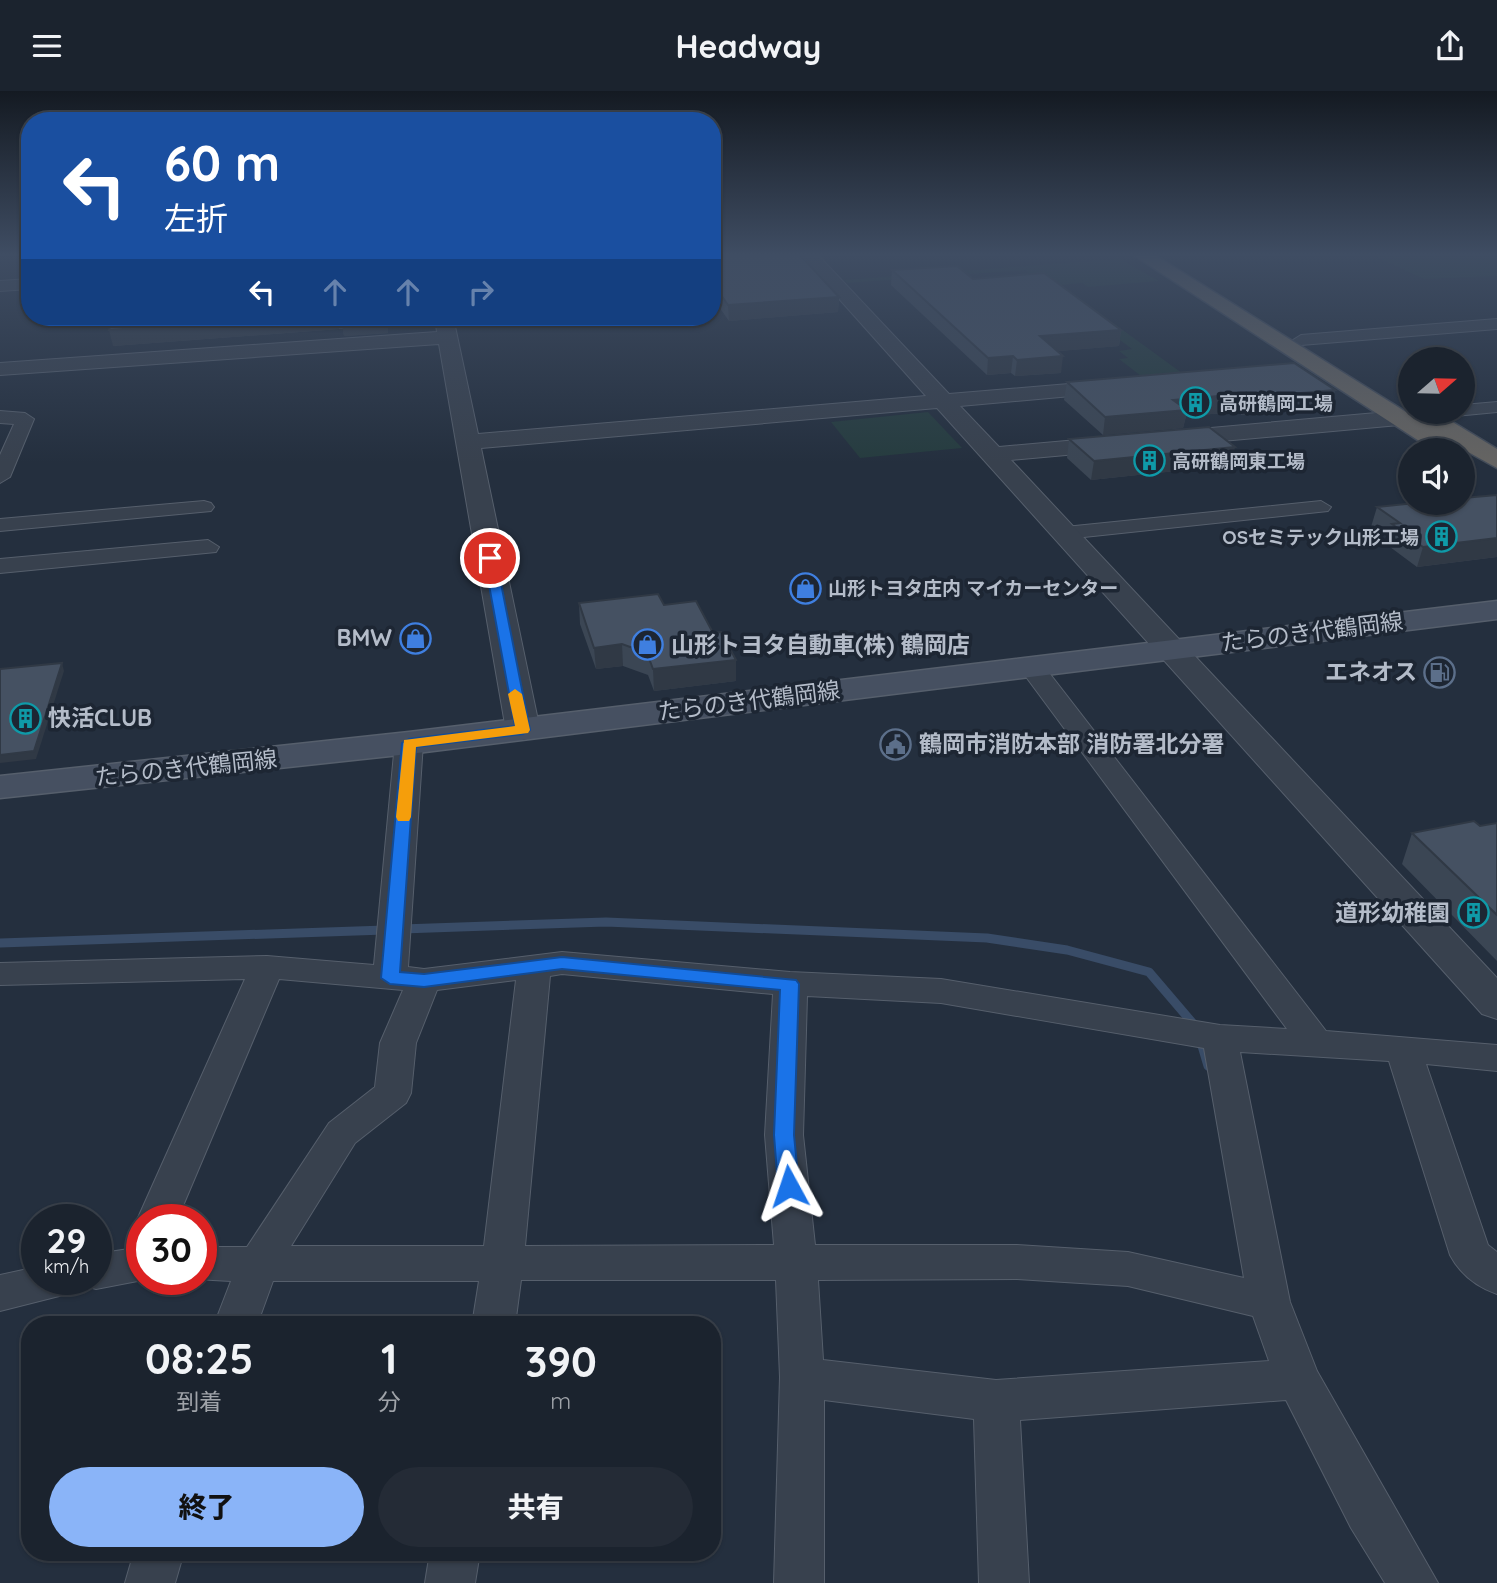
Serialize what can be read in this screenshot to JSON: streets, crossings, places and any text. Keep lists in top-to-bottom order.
{
  "streets": {
    "main road": ["たらのき代鶴岡線"]
  },
  "places": {
    "building": [
      "高研鶴岡工場",
      "高研鶴岡東工場",
      "OSセミテック山形工場",
      "快活CLUB",
      "道形幼稚園"
    ],
    "shop": ["山形トヨタ庄内 マイカーセンター", "BMW", "山形トヨタ自動車(株) 鶴岡店"],
    "fuel station": ["エネオス"],
    "public building": ["鶴岡市消防本部 消防署北分署"]
  },
  "north": "right",
  "page": {
    "header": "Headway",
    "turn": ["60 m", "左折"],
    "speed": "29 km/h",
    "limit": "30",
    "eta": [
      "08:25",
      "到着",
      "1",
      "分",
      "390",
      "m"
    ],
    "buttons": ["終了", "共有"]
  }
}
